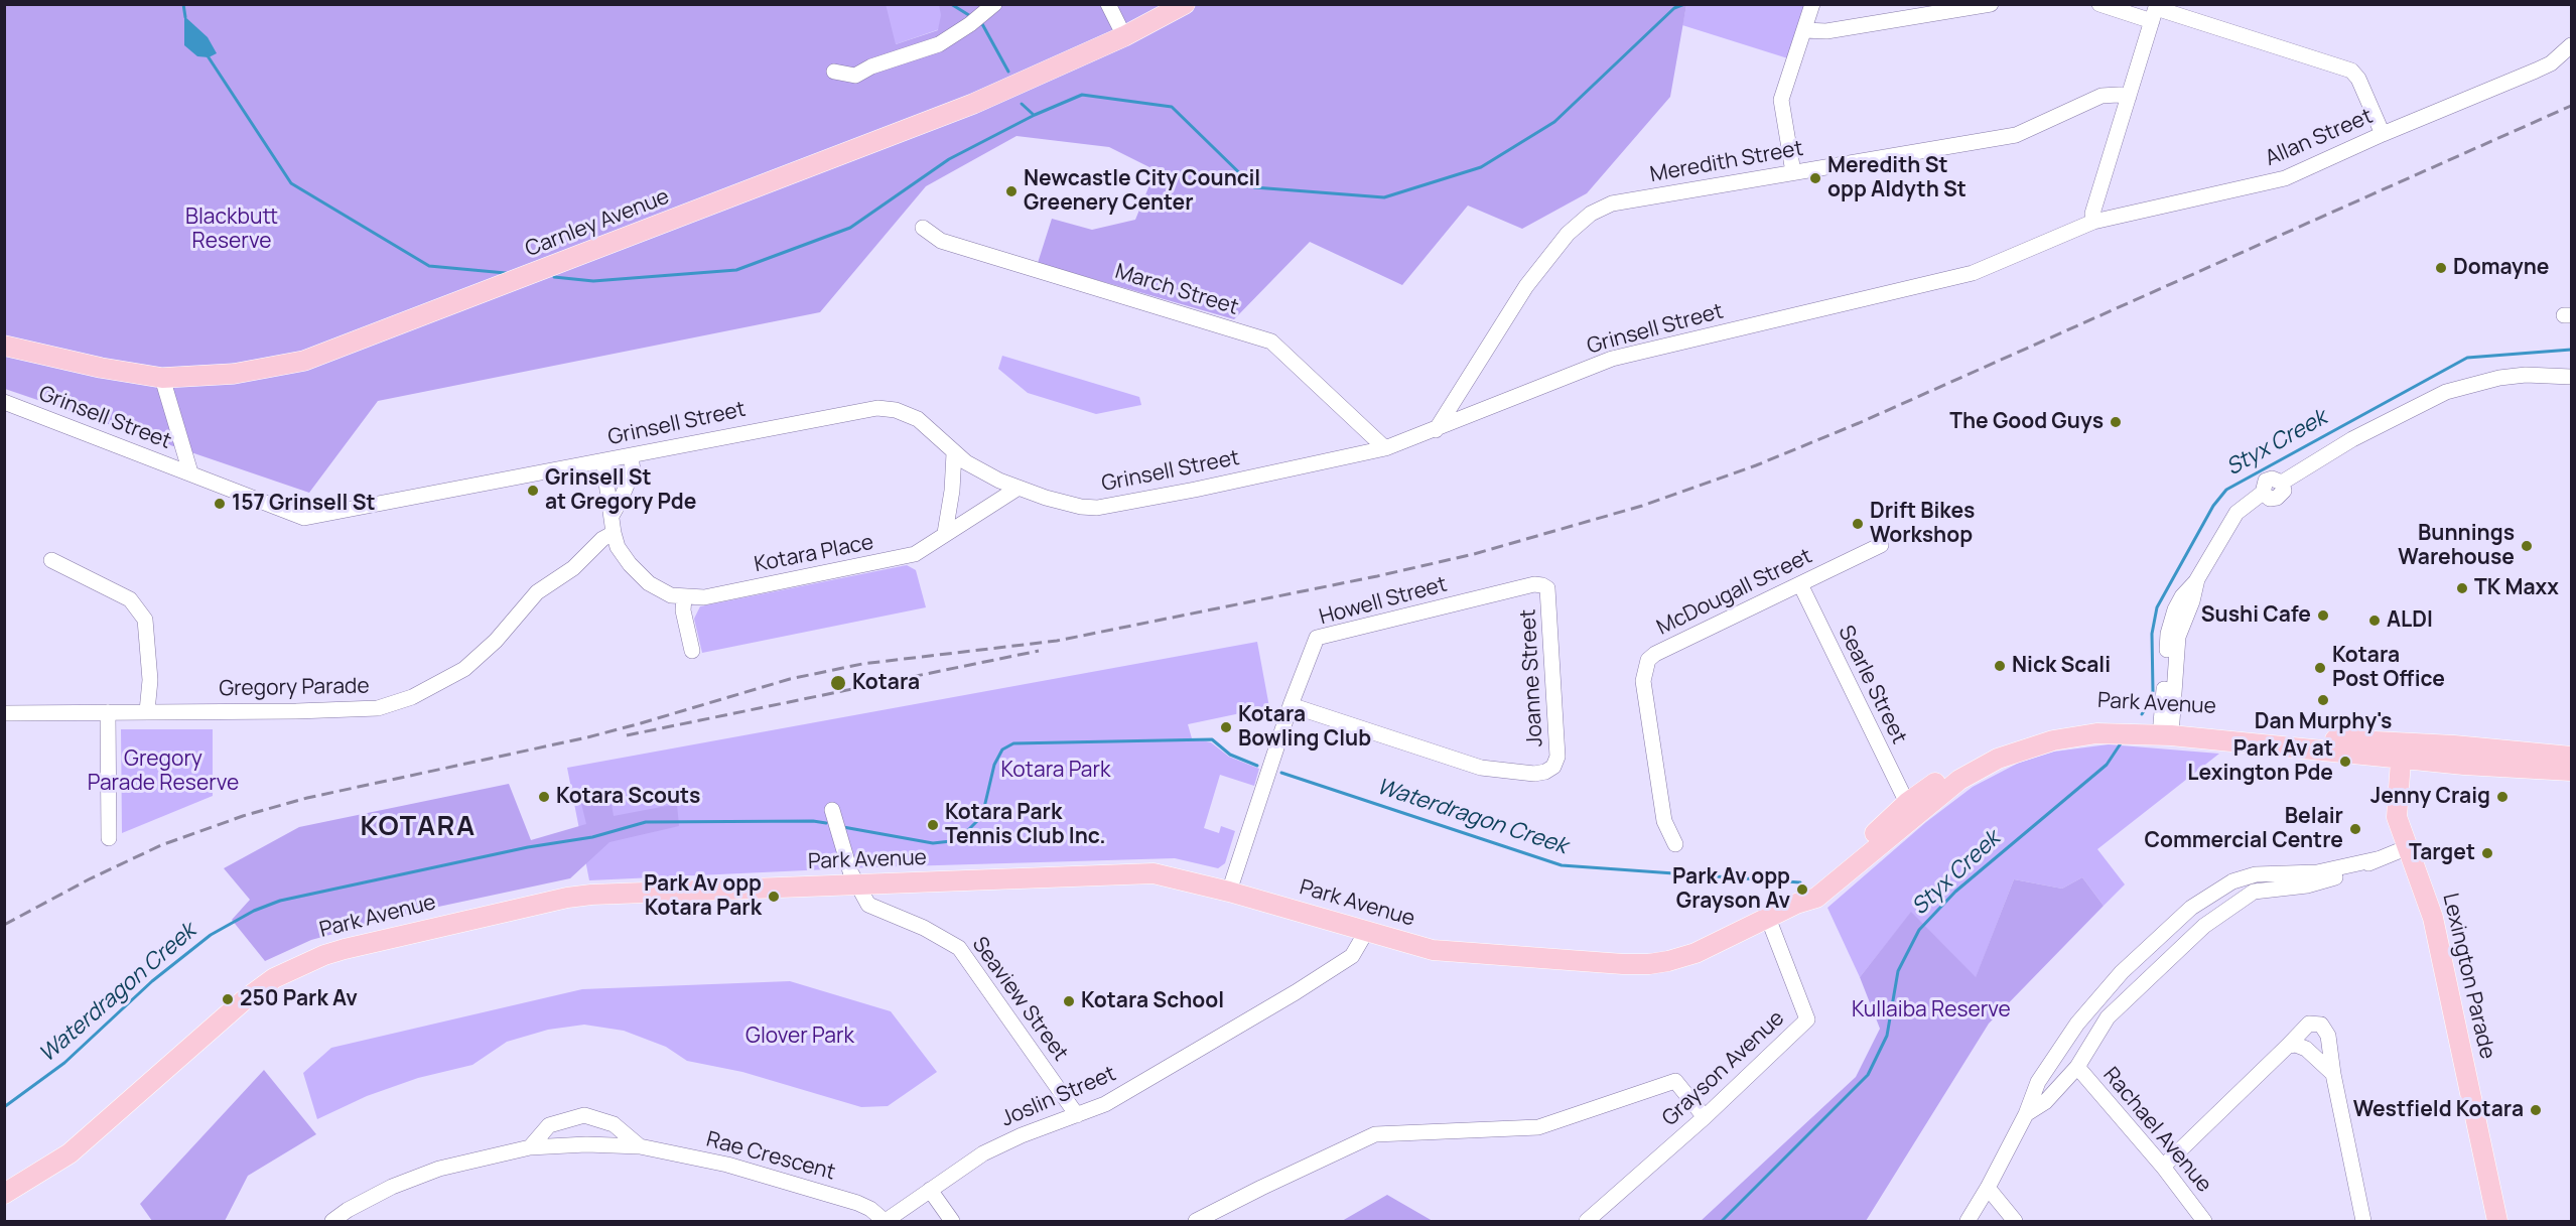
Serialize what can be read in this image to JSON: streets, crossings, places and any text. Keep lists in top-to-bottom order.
{
  "streets": {
    "main road": ["Carnley Avenue", "Park Avenue", "Lexington Parade"],
    "street": [
      "Allan Street",
      "Meredith Street",
      "March Street",
      "Grinsell Street",
      "Kotara Place",
      "McDougall Street",
      "Howell Street",
      "Joanne Street",
      "Searle Street",
      "Gregory Parade",
      "Seaview Street",
      "Grayson Avenue",
      "Joslin Street",
      "Rachael Avenue",
      "Rae Crescent"
    ]
  },
  "crossings": [
    ["Allan Street", "Grinsell Street"],
    ["Meredith Street", "Grinsell Street"],
    ["Carnley Avenue", "Grinsell Street"],
    ["March Street", "Grinsell Street"],
    ["Grinsell Street", "Kotara Place"],
    ["Kotara Place", "Gregory Parade"],
    ["McDougall Street", "Searle Street"],
    ["Howell Street", "Joanne Street"],
    ["Howell Street", "Park Avenue"],
    ["Searle Street", "Park Avenue"],
    ["Park Avenue", "Lexington Parade"],
    ["Park Avenue", "Seaview Street"],
    ["Park Avenue", "Grayson Avenue"],
    ["Park Avenue", "Joslin Street"],
    ["Seaview Street", "Joslin Street"],
    ["Joslin Street", "Rae Crescent"]
  ],
  "districts": ["KOTARA"],
  "water": ["Styx Creek", "Waterdragon Creek"],
  "parks": [
    "Blackbutt Reserve",
    "Gregory Parade Reserve",
    "Kotara Park",
    "Kullaiba Reserve",
    "Glover Park"
  ],
  "places": [
    "Meredith St opp Aldyth St",
    "Newcastle City Council Greenery Center",
    "Domayne",
    "The Good Guys",
    "Grinsell St at Gregory Pde",
    "157 Grinsell St",
    "Drift Bikes Workshop",
    "Bunnings Warehouse",
    "TK Maxx",
    "Sushi Cafe",
    "ALDI",
    "Nick Scali",
    "Kotara Post Office",
    "Kotara",
    "Dan Murphy's",
    "Kotara Bowling Club",
    "Park Av at Lexington Pde",
    "Kotara Scouts",
    "Jenny Craig",
    "Kotara Park Tennis Club Inc.",
    "Belair Commercial Centre",
    "Target",
    "Park Av opp Grayson Av",
    "Park Av opp Kotara Park",
    "250 Park Av",
    "Kotara School",
    "Westfield Kotara"
  ]
}
